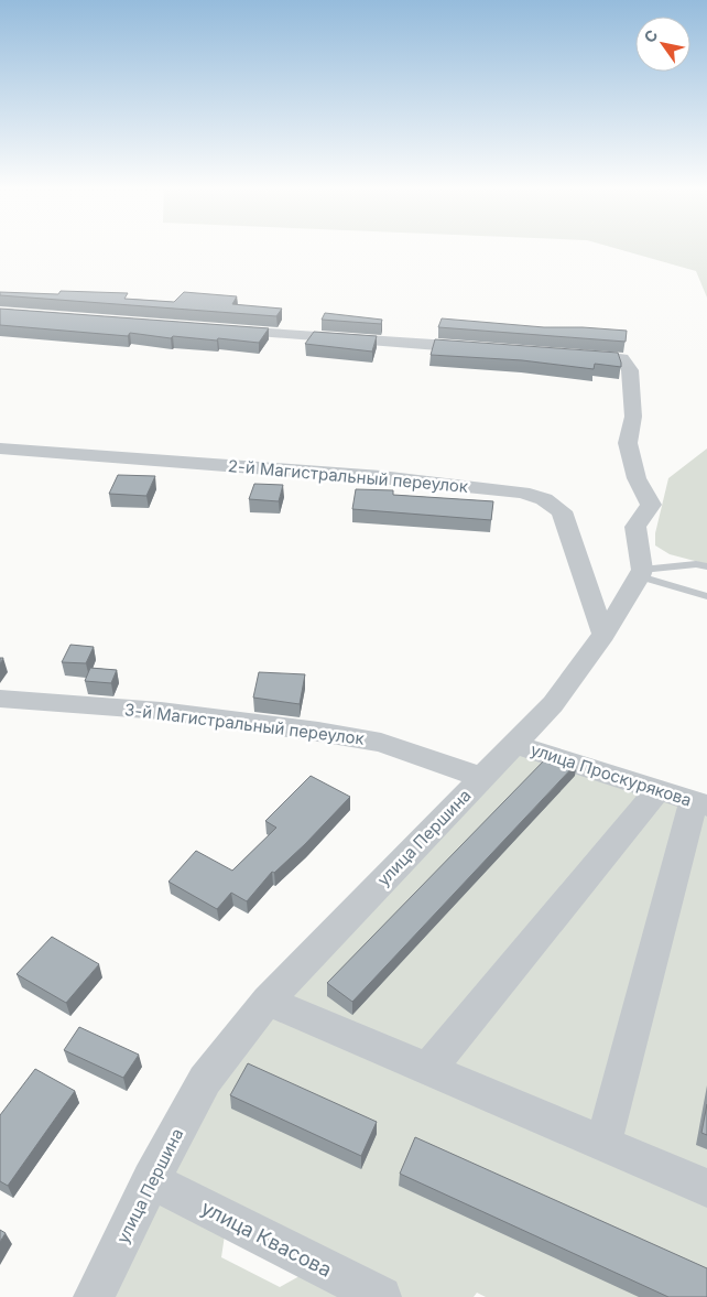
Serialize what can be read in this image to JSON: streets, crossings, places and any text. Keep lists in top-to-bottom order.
{
  "streets": {
    "street": [
      "2-й Магистральный переулок",
      "3-й Магистральный переулок",
      "улица Проскурякова",
      "улица Першина",
      "улица Квасова"
    ]
  },
  "crossings": [
    ["2-й Магистральный переулок", "улица Першина"],
    ["3-й Магистральный переулок", "улица Першина"],
    ["улица Проскурякова", "улица Першина"],
    ["улица Першина", "улица Квасова"]
  ],
  "north": "top left"
}
